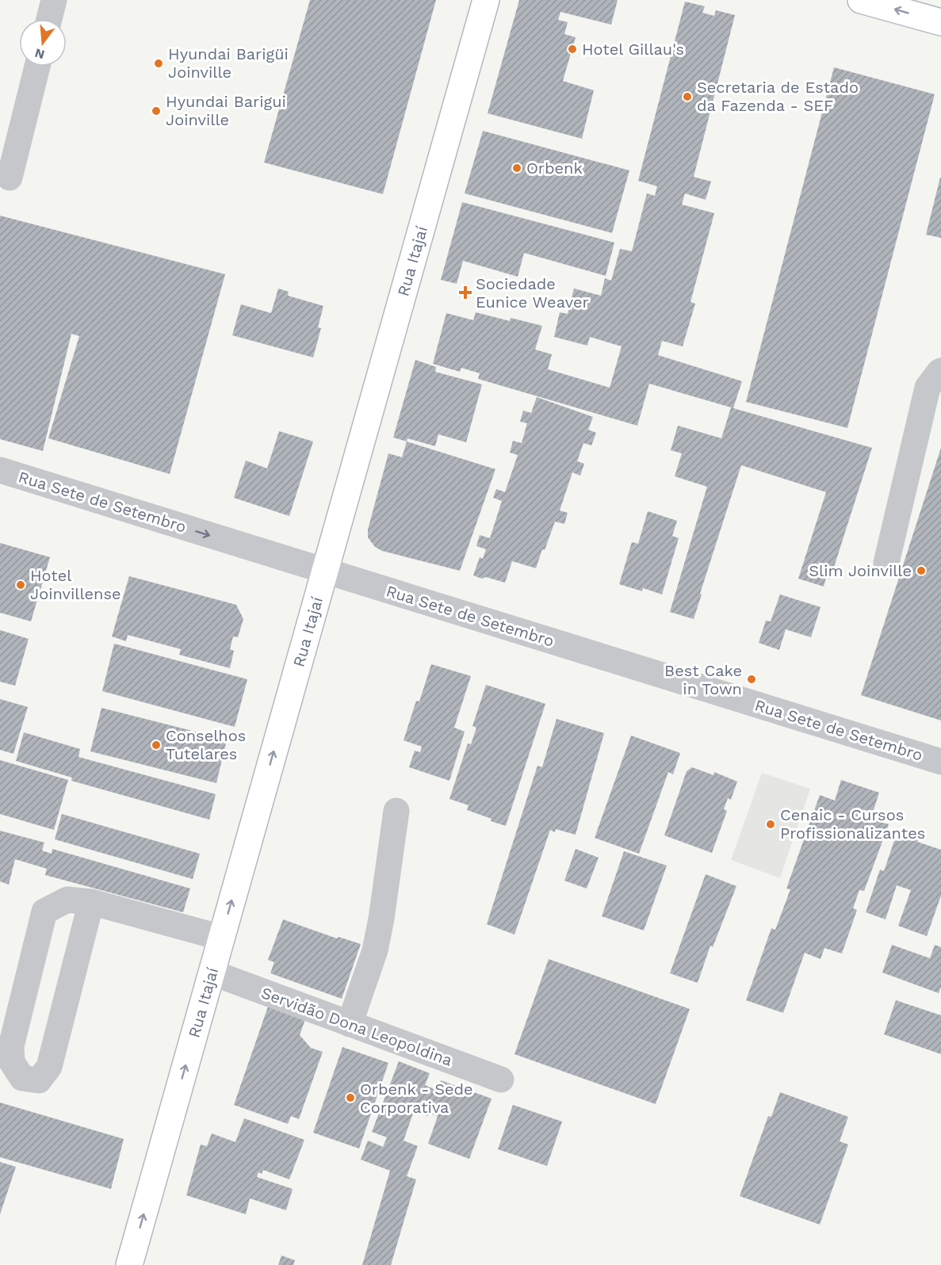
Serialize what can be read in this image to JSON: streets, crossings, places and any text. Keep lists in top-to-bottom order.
{
  "streets": {
    "main road": ["Rua Itajaí"],
    "street": ["Rua Sete de Setembro", "Servidão Dona Leopoldina"]
  },
  "crossings": [
    ["Rua Itajaí", "Rua Sete de Setembro"],
    ["Rua Itajaí", "Servidão Dona Leopoldina"]
  ],
  "one_way": ["Rua Itajaí"],
  "places": {
    "other": [
      "Hotel Gillau's",
      "Hyundai Barigüi Joinville",
      "Secretaria de Estado da Fazenda - SEF",
      "Hyundai Barigui Joinville",
      "Orbenk",
      "Slim Joinville",
      "Hotel Joinvillense",
      "Best Cake in Town",
      "Conselhos Tutelares",
      "Cenaic - Cursos Profissionalizantes",
      "Orbenk - Sede Corporativa"
    ],
    "health": ["Sociedade Eunice Weaver"]
  },
  "north": "bottom"
}
